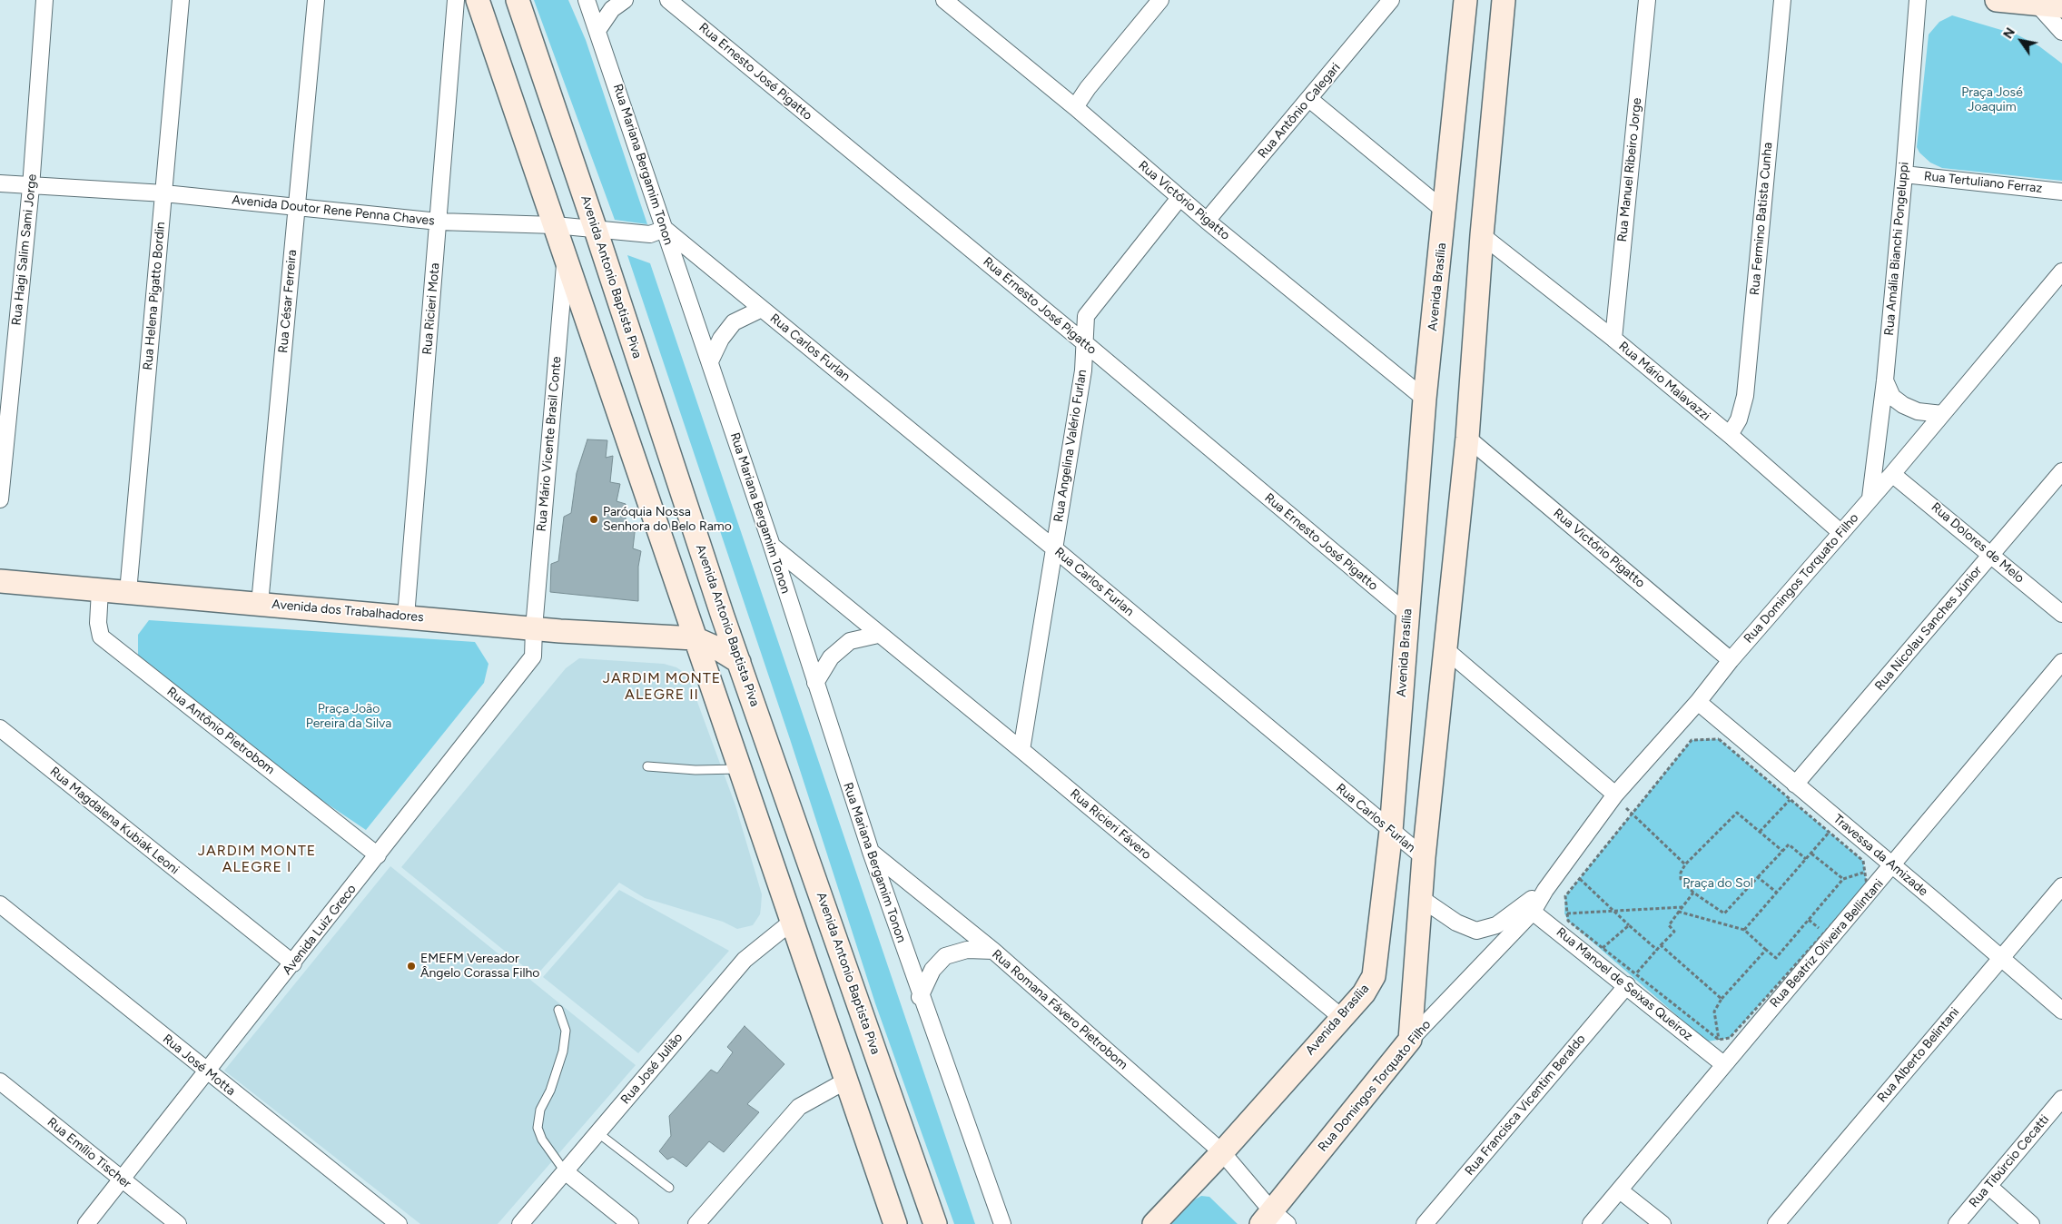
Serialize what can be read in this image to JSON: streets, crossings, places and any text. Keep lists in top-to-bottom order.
{
  "streets": {
    "main road": [
      "Avenida Antonio Baptista Piva",
      "Avenida Brasília",
      "Rua Domingos Torquato Filho",
      "Avenida dos Trabalhadores"
    ],
    "street": [
      "Rua Ernesto José Pigatto",
      "Rua Antônio Calegari",
      "Rua Mariana Bergamim Tonon",
      "Rua Manuel Ribeiro Jorge",
      "Rua Tertuliano Ferraz",
      "Rua Victório Pigatto",
      "Avenida Doutor Rene Penna Chaves",
      "Rua Fermino Batista Cunha",
      "Rua Amália Bianchi Pongeluppi",
      "Rua Hagi Salim Sami Jorge",
      "Rua Helena Pigatto Bordin",
      "Rua César Ferreira",
      "Rua Ricieri Mota",
      "Rua Carlos Furlan",
      "Rua Mário Malavazzi",
      "Rua Mário Vicente Brasil Conte",
      "Rua Angelina Valério Furlan",
      "Rua Dolores de Melo",
      "Rua Nicolau Sanches Júnior",
      "Rua Antônio Pietrobom",
      "Rua Magdalena Kubiak Leoni",
      "Rua Ricieri Fávero",
      "Travessa da Amizade",
      "Avenida Luiz Greco",
      "Rua Beatriz Oliveira Bellintani",
      "Rua Manoel de Seixas Queiroz",
      "Rua Romana Fávero Pietrobom",
      "Rua Alberto Belintani",
      "Rua José Motta",
      "Rua José Julião",
      "Rua Francisca Vicentim Beraldo",
      "Rua Emílio Tischer",
      "Rua Tibúrcio Cecatti"
    ]
  },
  "crossings": [
    ["Rua Ernesto José Pigatto", "Avenida Brasília"],
    ["Rua Ernesto José Pigatto", "Rua Angelina Valério Furlan"],
    ["Rua Antônio Calegari", "Rua Victório Pigatto"],
    ["Rua Mariana Bergamim Tonon", "Avenida Doutor Rene Penna Chaves"],
    ["Rua Mariana Bergamim Tonon", "Rua Carlos Furlan"],
    ["Rua Mariana Bergamim Tonon", "Rua Ricieri Fávero"],
    ["Rua Mariana Bergamim Tonon", "Rua Romana Fávero Pietrobom"],
    ["Rua Manuel Ribeiro Jorge", "Rua Mário Malavazzi"],
    ["Rua Tertuliano Ferraz", "Rua Amália Bianchi Pongeluppi"],
    ["Rua Victório Pigatto", "Avenida Brasília"],
    ["Rua Victório Pigatto", "Rua Angelina Valério Furlan"],
    ["Rua Victório Pigatto", "Rua Domingos Torquato Filho"],
    ["Avenida Doutor Rene Penna Chaves", "Rua Hagi Salim Sami Jorge"],
    ["Avenida Doutor Rene Penna Chaves", "Avenida Antonio Baptista Piva"],
    ["Avenida Doutor Rene Penna Chaves", "Rua Helena Pigatto Bordin"],
    ["Avenida Doutor Rene Penna Chaves", "Rua César Ferreira"],
    ["Avenida Doutor Rene Penna Chaves", "Rua Ricieri Mota"],
    ["Avenida Doutor Rene Penna Chaves", "Rua Carlos Furlan"],
    ["Rua Fermino Batista Cunha", "Rua Mário Malavazzi"],
    ["Rua Amália Bianchi Pongeluppi", "Rua Domingos Torquato Filho"],
    ["Avenida Antonio Baptista Piva", "Avenida dos Trabalhadores"],
    ["Avenida Brasília", "Rua Carlos Furlan"],
    ["Avenida Brasília", "Rua Ricieri Fávero"],
    ["Avenida Brasília", "Rua Romana Fávero Pietrobom"],
    ["Rua Helena Pigatto Bordin", "Avenida dos Trabalhadores"],
    ["Rua César Ferreira", "Avenida dos Trabalhadores"],
    ["Rua Ricieri Mota", "Avenida dos Trabalhadores"],
    ["Rua Carlos Furlan", "Rua Angelina Valério Furlan"],
    ["Rua Mário Malavazzi", "Rua Domingos Torquato Filho"],
    ["Rua Mário Vicente Brasil Conte", "Avenida dos Trabalhadores"],
    ["Rua Mário Vicente Brasil Conte", "Avenida Luiz Greco"],
    ["Rua Angelina Valério Furlan", "Rua Ricieri Fávero"],
    ["Rua Dolores de Melo", "Rua Domingos Torquato Filho"],
    ["Rua Dolores de Melo", "Rua Nicolau Sanches Júnior"],
    ["Rua Domingos Torquato Filho", "Travessa da Amizade"],
    ["Rua Domingos Torquato Filho", "Rua Manoel de Seixas Queiroz"],
    ["Rua Domingos Torquato Filho", "Rua Romana Fávero Pietrobom"],
    ["Avenida dos Trabalhadores", "Rua Antônio Pietrobom"],
    ["Avenida dos Trabalhadores", "Avenida Luiz Greco"],
    ["Rua Nicolau Sanches Júnior", "Travessa da Amizade"],
    ["Rua Antônio Pietrobom", "Avenida Luiz Greco"],
    ["Rua Magdalena Kubiak Leoni", "Avenida Luiz Greco"],
    ["Travessa da Amizade", "Rua Beatriz Oliveira Bellintani"],
    ["Travessa da Amizade", "Rua Alberto Belintani"],
    ["Avenida Luiz Greco", "Rua José Motta"],
    ["Avenida Luiz Greco", "Rua Emílio Tischer"],
    ["Rua Beatriz Oliveira Bellintani", "Rua Manoel de Seixas Queiroz"],
    ["Rua Manoel de Seixas Queiroz", "Rua Francisca Vicentim Beraldo"]
  ],
  "districts": ["JARDIM MONTE ALEGRE II", "JARDIM MONTE ALEGRE I"],
  "parks": ["Praça José Joaquim", "Praça João Pereira da Silva", "Praça do Sol"],
  "places": ["Paróquia Nossa Senhora do Belo Ramo", "EMEFM Vereador Ângelo Corassa Filho"],
  "north": "top left"
}
